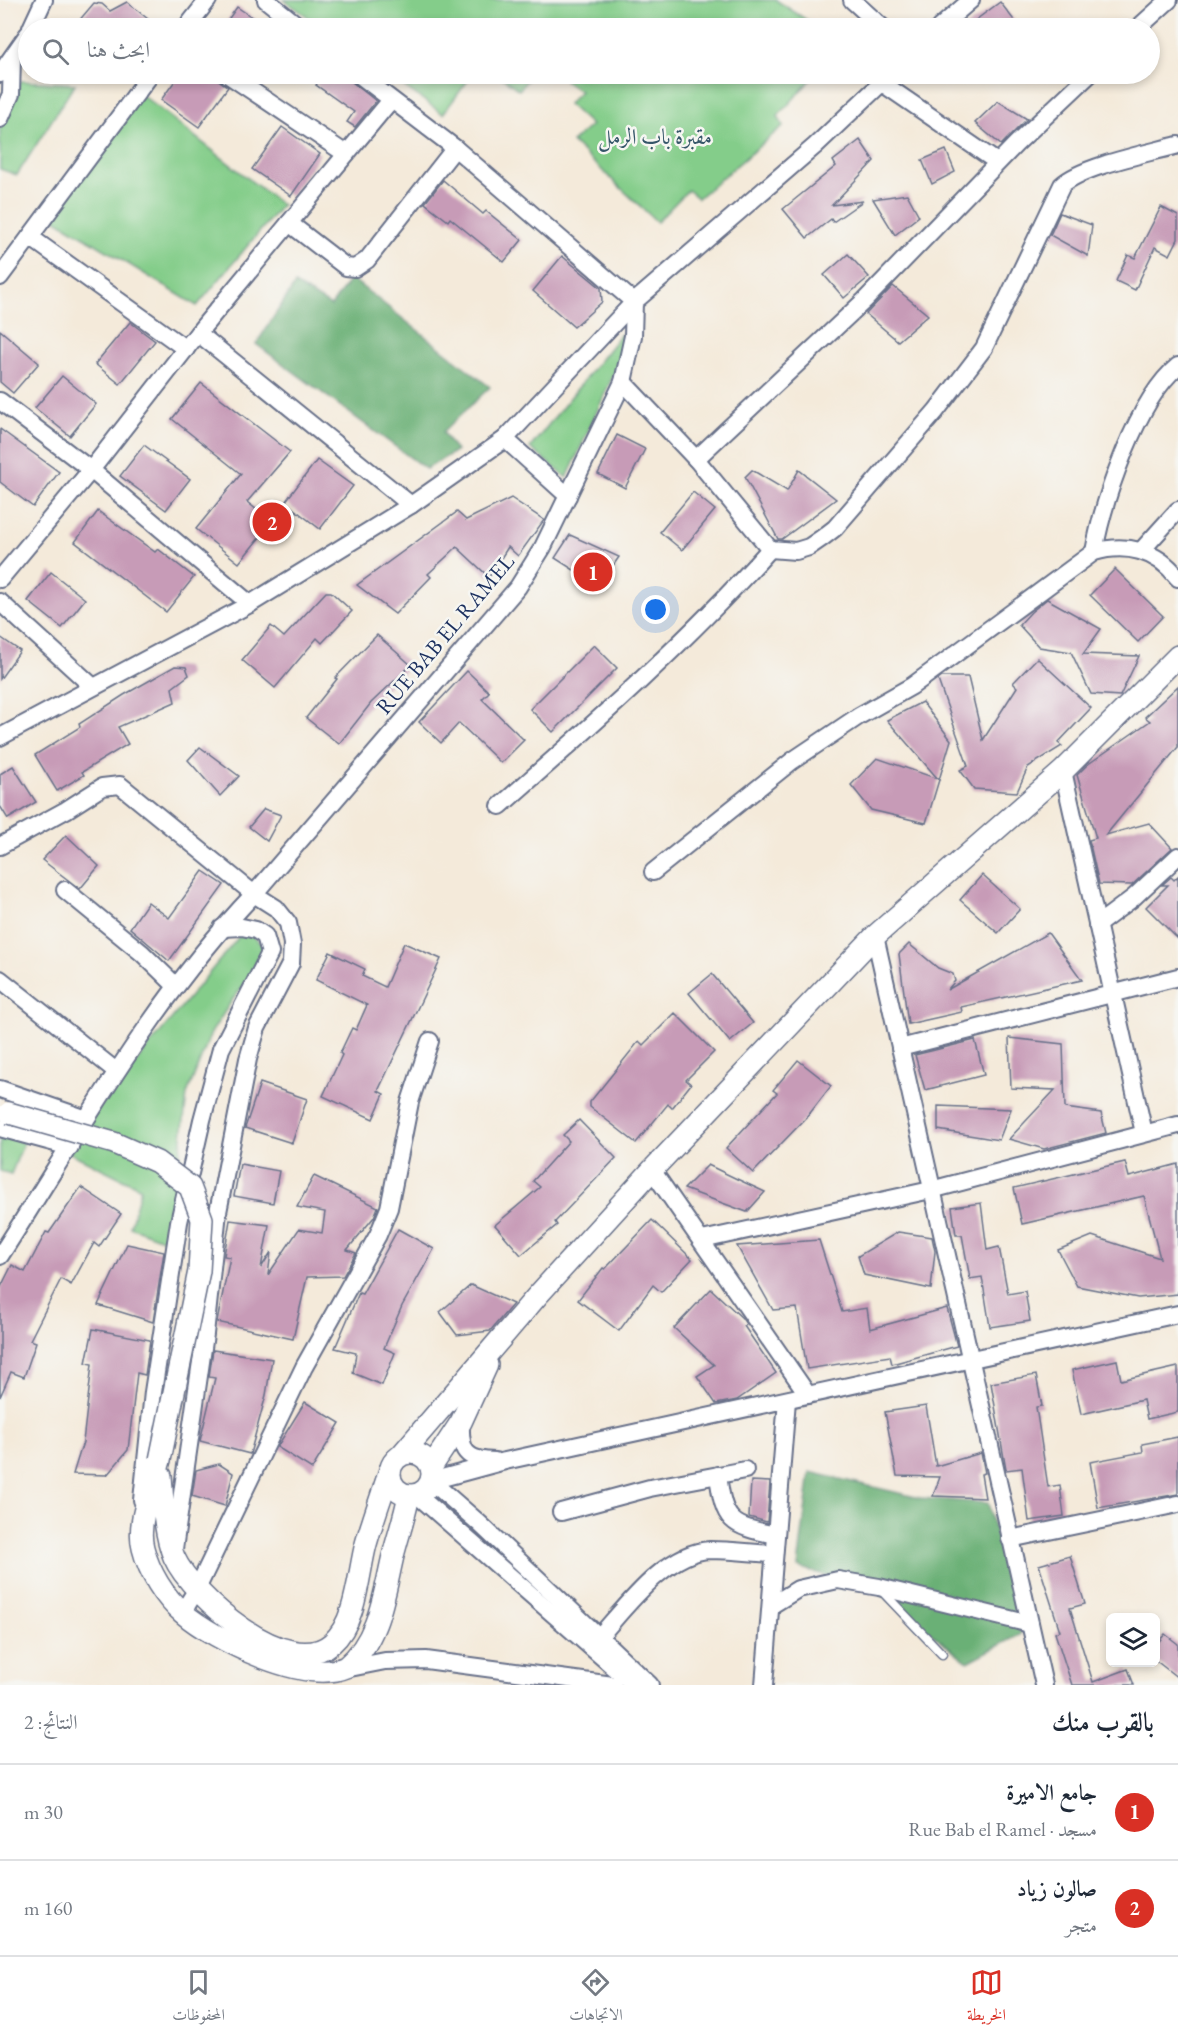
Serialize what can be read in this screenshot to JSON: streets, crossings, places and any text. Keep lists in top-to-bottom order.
{
  "streets": {
    "street": ["RUE BAB EL RAMEL"]
  },
  "parks": ["مقبرة باب الرمل"],
  "page": {
    "search": "ابحث هنا",
    "pins": ["2", "1"],
    "heading": ["بالقرب منك", "النتائج: 2"],
    "list": [
      {
        "mark": "1",
        "name": "جامع الاميرة",
        "note": "مسجد · Rue Bab el Ramel",
        "value": "30 m"
      },
      {
        "mark": "2",
        "name": "صالون زياد",
        "note": "متجر",
        "value": "160 m"
      }
    ],
    "nav": ["الخريطة", "الاتجاهات", "المحفوظات"]
  }
}
